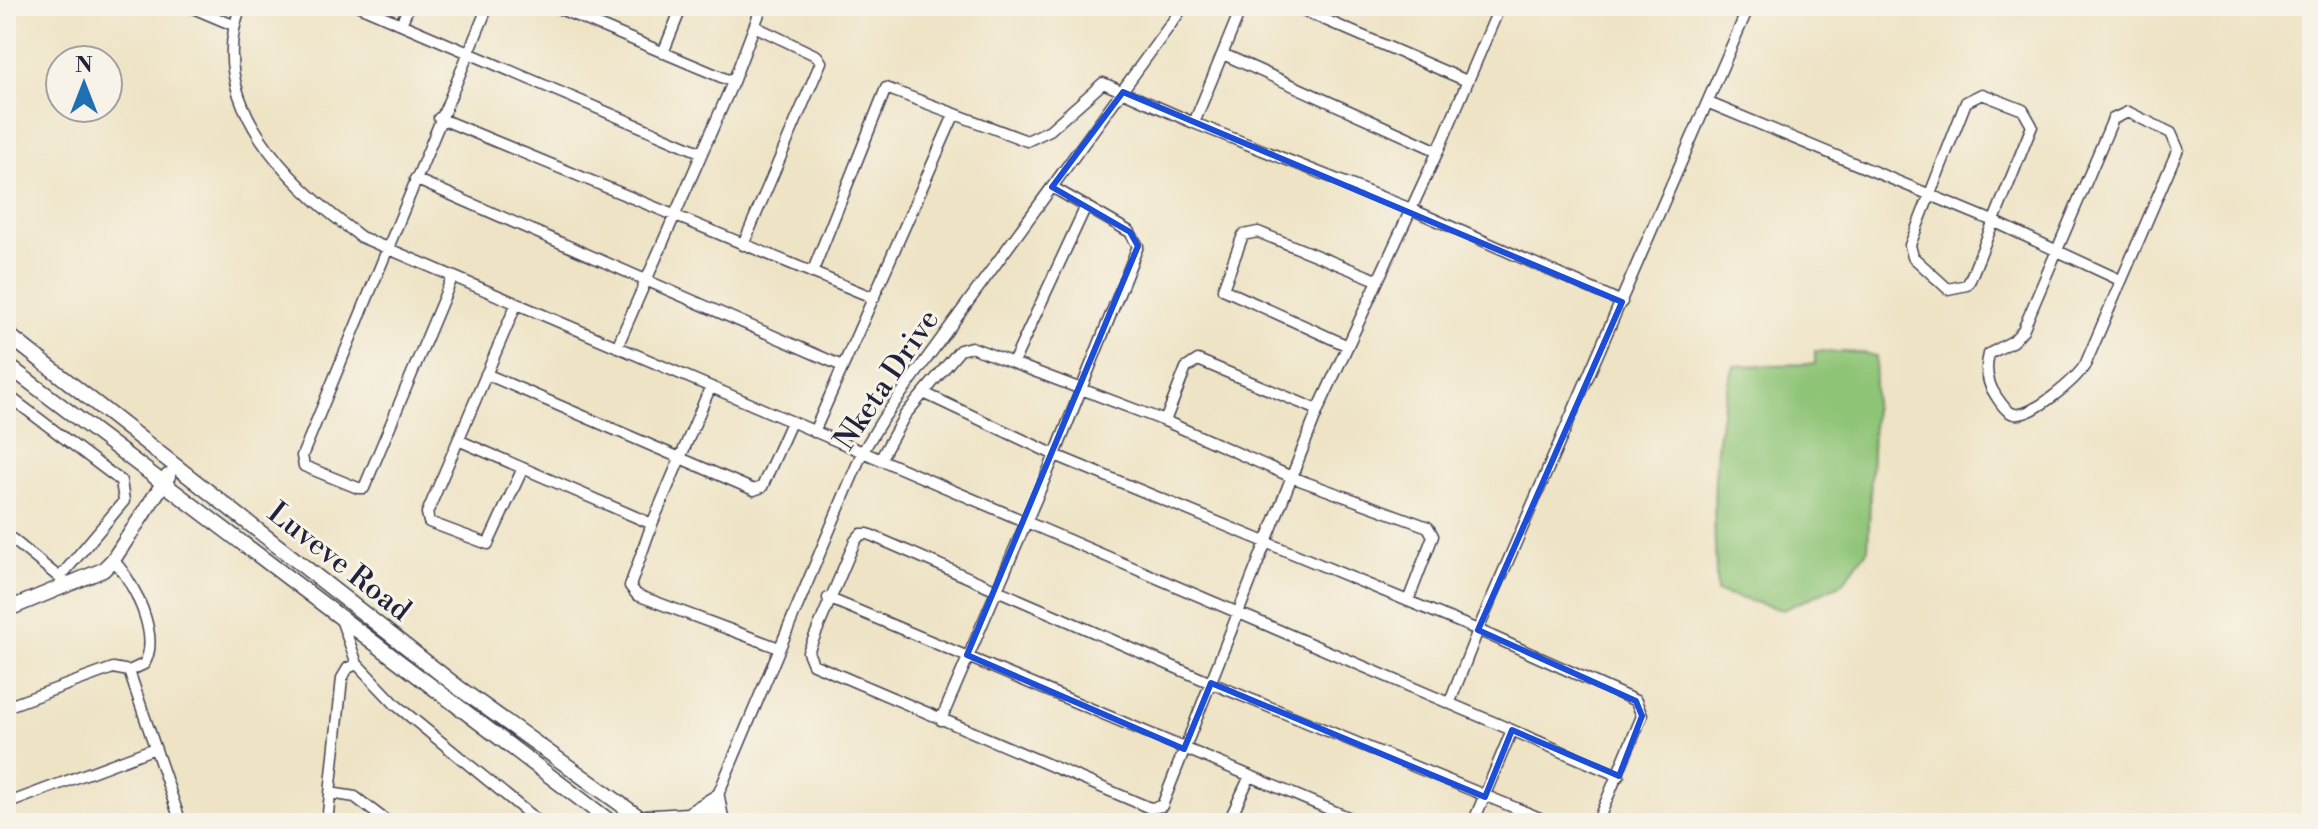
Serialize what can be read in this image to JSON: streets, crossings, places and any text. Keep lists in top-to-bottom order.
{
  "streets": {
    "street": ["Nketa Drive", "Luveve Road"]
  },
  "north": "top"
}
